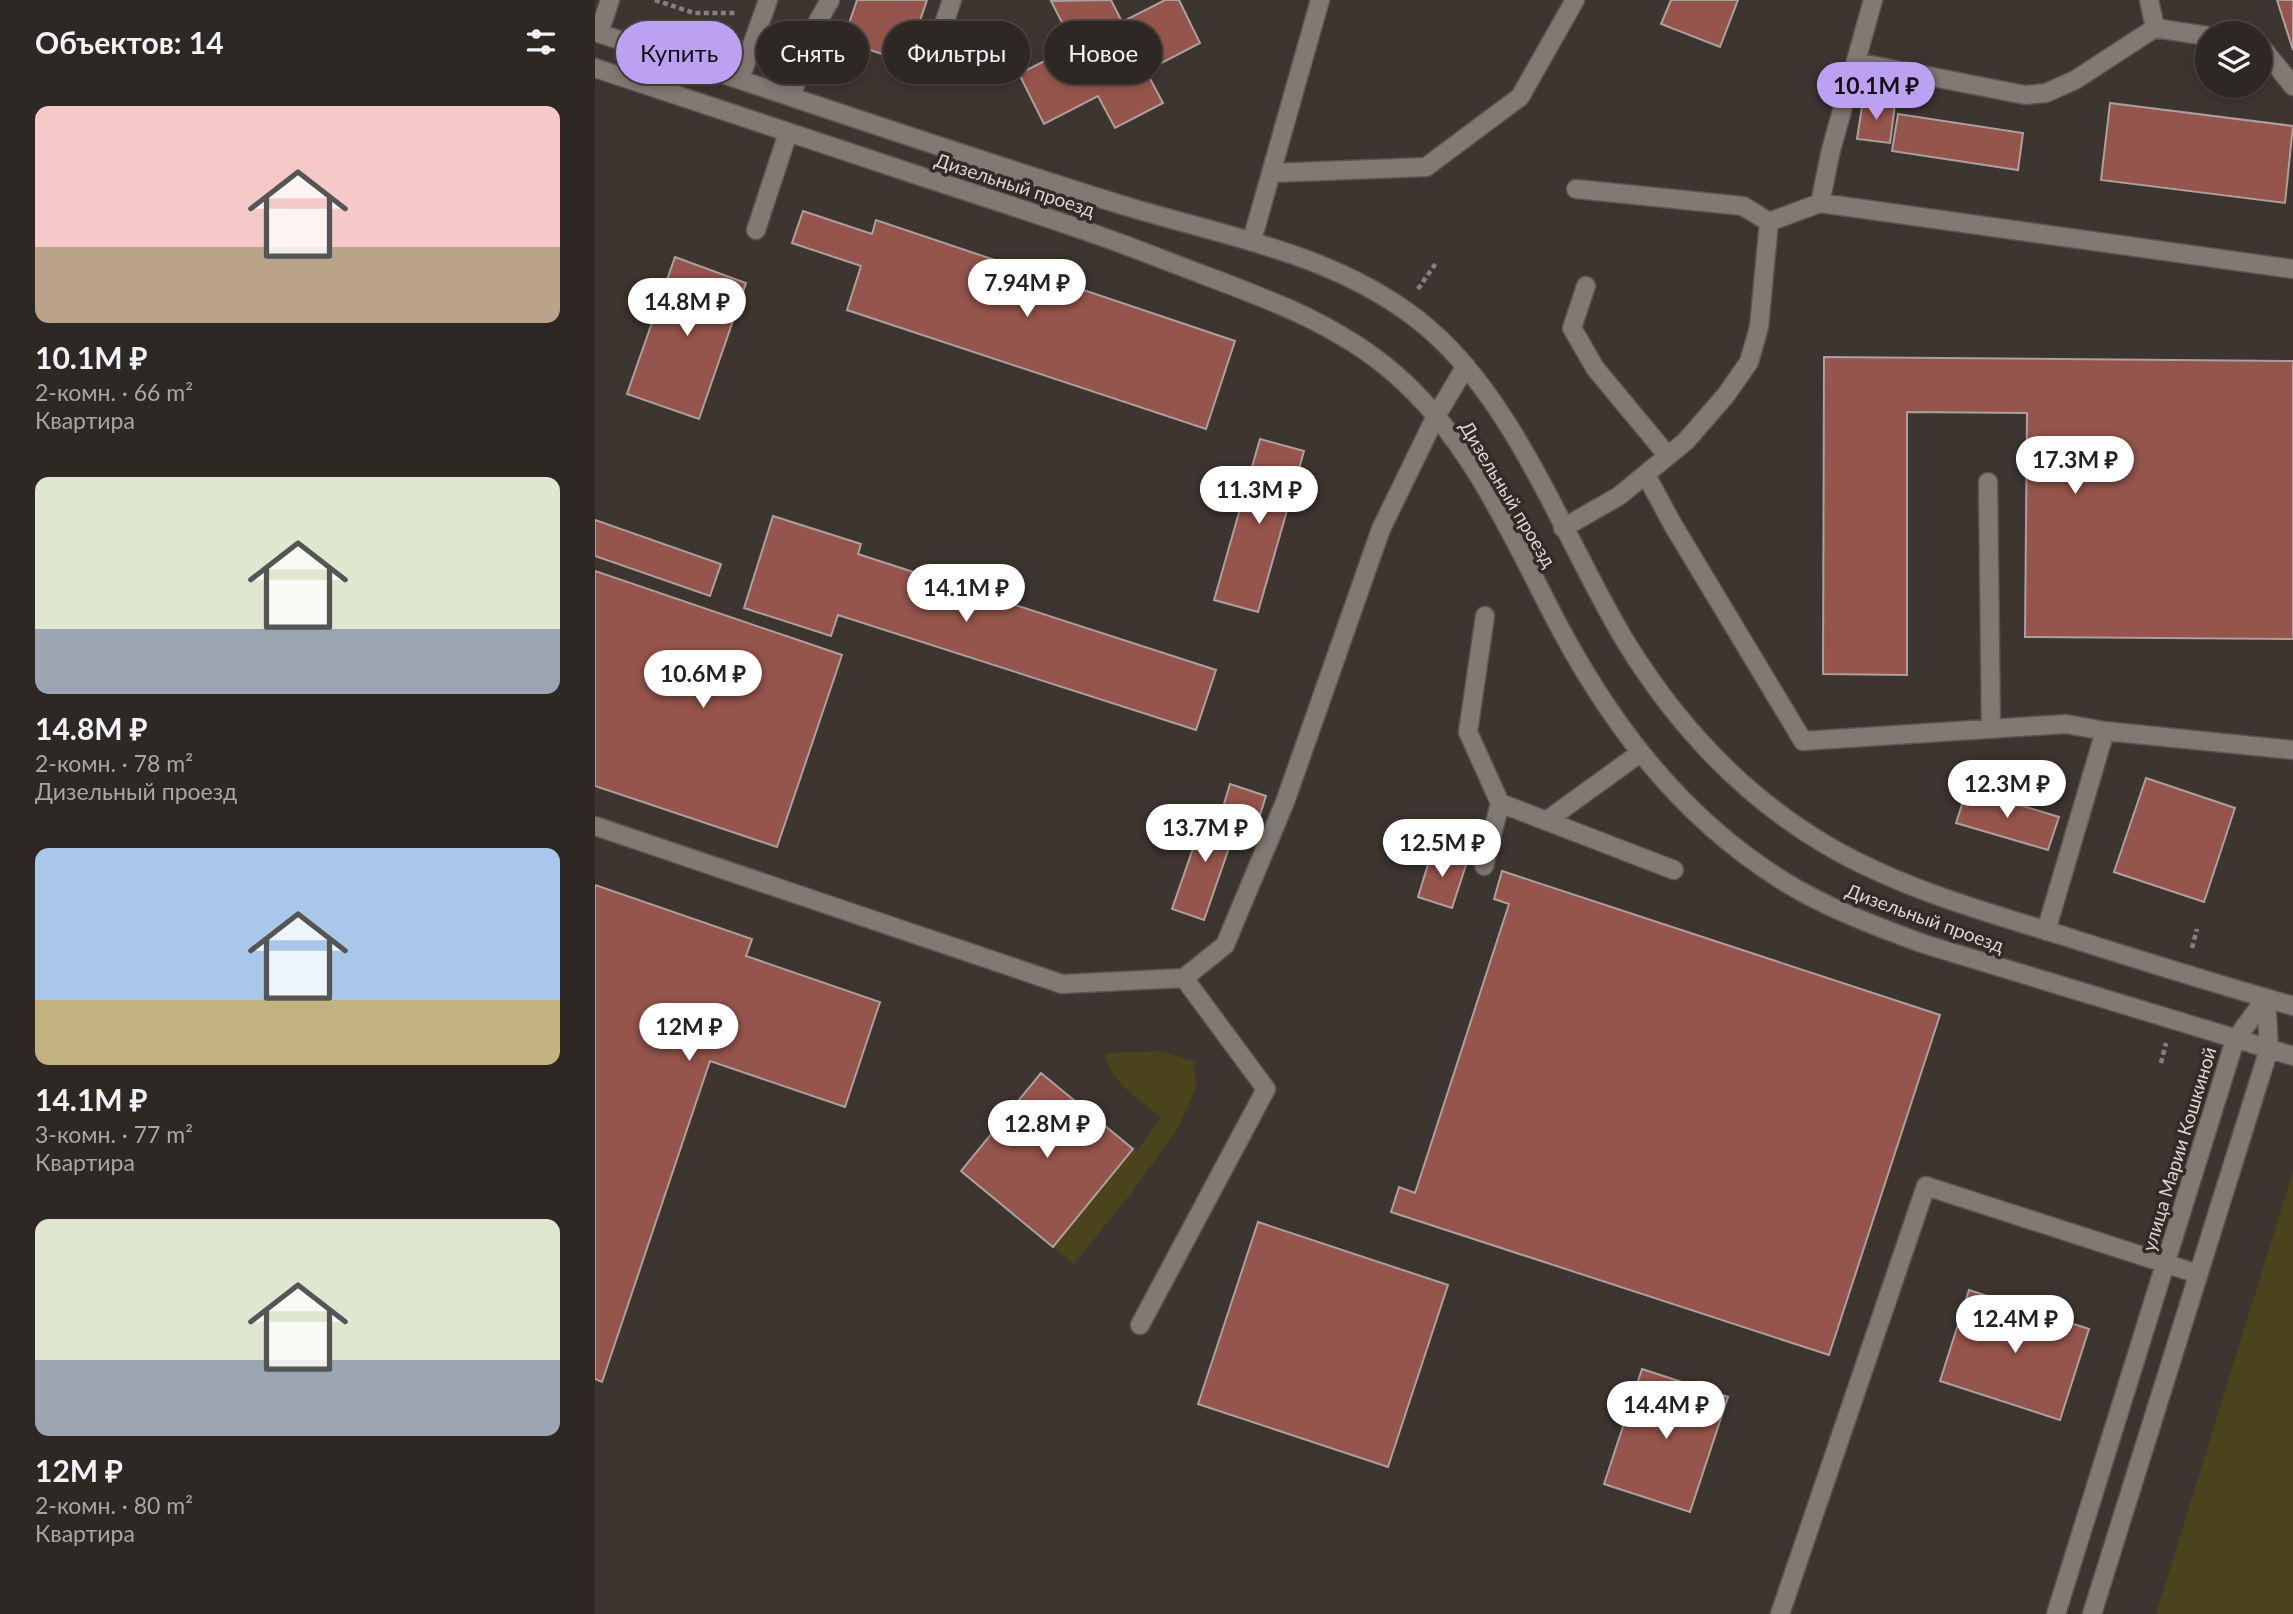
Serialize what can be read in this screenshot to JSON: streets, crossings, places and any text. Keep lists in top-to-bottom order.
{
  "streets": {
    "street": ["Дизельный проезд", "улица Марии Кошкиной"]
  },
  "crossings": [
    ["Дизельный проезд", "улица Марии Кошкиной"]
  ],
  "page": {
    "heading": "Объектов: 14",
    "chip": [
      "Купить",
      "Снять",
      "Фильтры",
      "Новое"
    ],
    "price": [
      "10.1M ₽",
      "7.94M ₽",
      "14.8M ₽",
      "17.3M ₽",
      "11.3M ₽",
      "14.1M ₽",
      "10.6M ₽",
      "12.3M ₽",
      "13.7M ₽",
      "12.5M ₽",
      "12M ₽",
      "12.8M ₽",
      "12.4M ₽",
      "14.4M ₽"
    ],
    "list": [
      {
        "name": "10.1M ₽",
        "note": "2-комн. · 66 m² · Квартира"
      },
      {
        "name": "14.8M ₽",
        "note": "2-комн. · 78 m² · Дизельный проезд"
      },
      {
        "name": "14.1M ₽",
        "note": "3-комн. · 77 m² · Квартира"
      },
      {
        "name": "12M ₽",
        "note": "2-комн. · 80 m² · Квартира"
      }
    ]
  }
}
